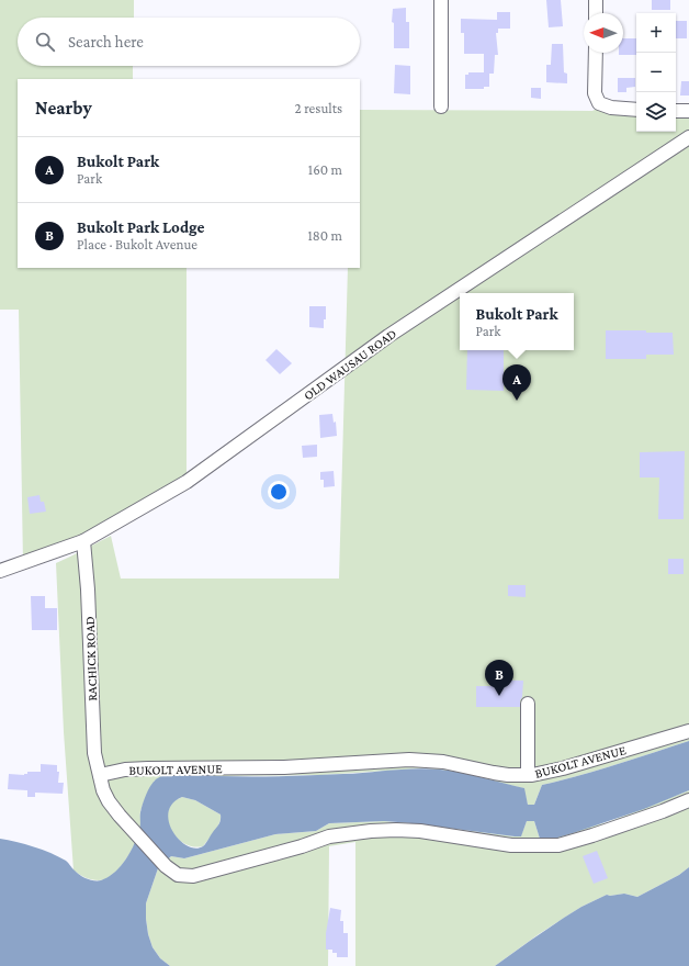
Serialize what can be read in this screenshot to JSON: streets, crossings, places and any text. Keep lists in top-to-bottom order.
{
  "streets": {
    "street": ["OLD WAUSAU ROAD", "RACHICK ROAD", "BUKOLT AVENUE"]
  },
  "crossings": [
    ["OLD WAUSAU ROAD", "RACHICK ROAD"],
    ["RACHICK ROAD", "BUKOLT AVENUE"]
  ],
  "north": "left",
  "page": {
    "map_buttons": ["+", "−"],
    "search": "Search here",
    "heading": ["Nearby", "2 results"],
    "list": [
      {
        "mark": "A",
        "name": "Bukolt Park",
        "note": "Park",
        "value": "160 m"
      },
      {
        "mark": "B",
        "name": "Bukolt Park Lodge",
        "note": "Place · Bukolt Avenue",
        "value": "180 m"
      }
    ],
    "popup": ["Bukolt Park", "Park"],
    "pins": ["A", "B"]
  }
}
